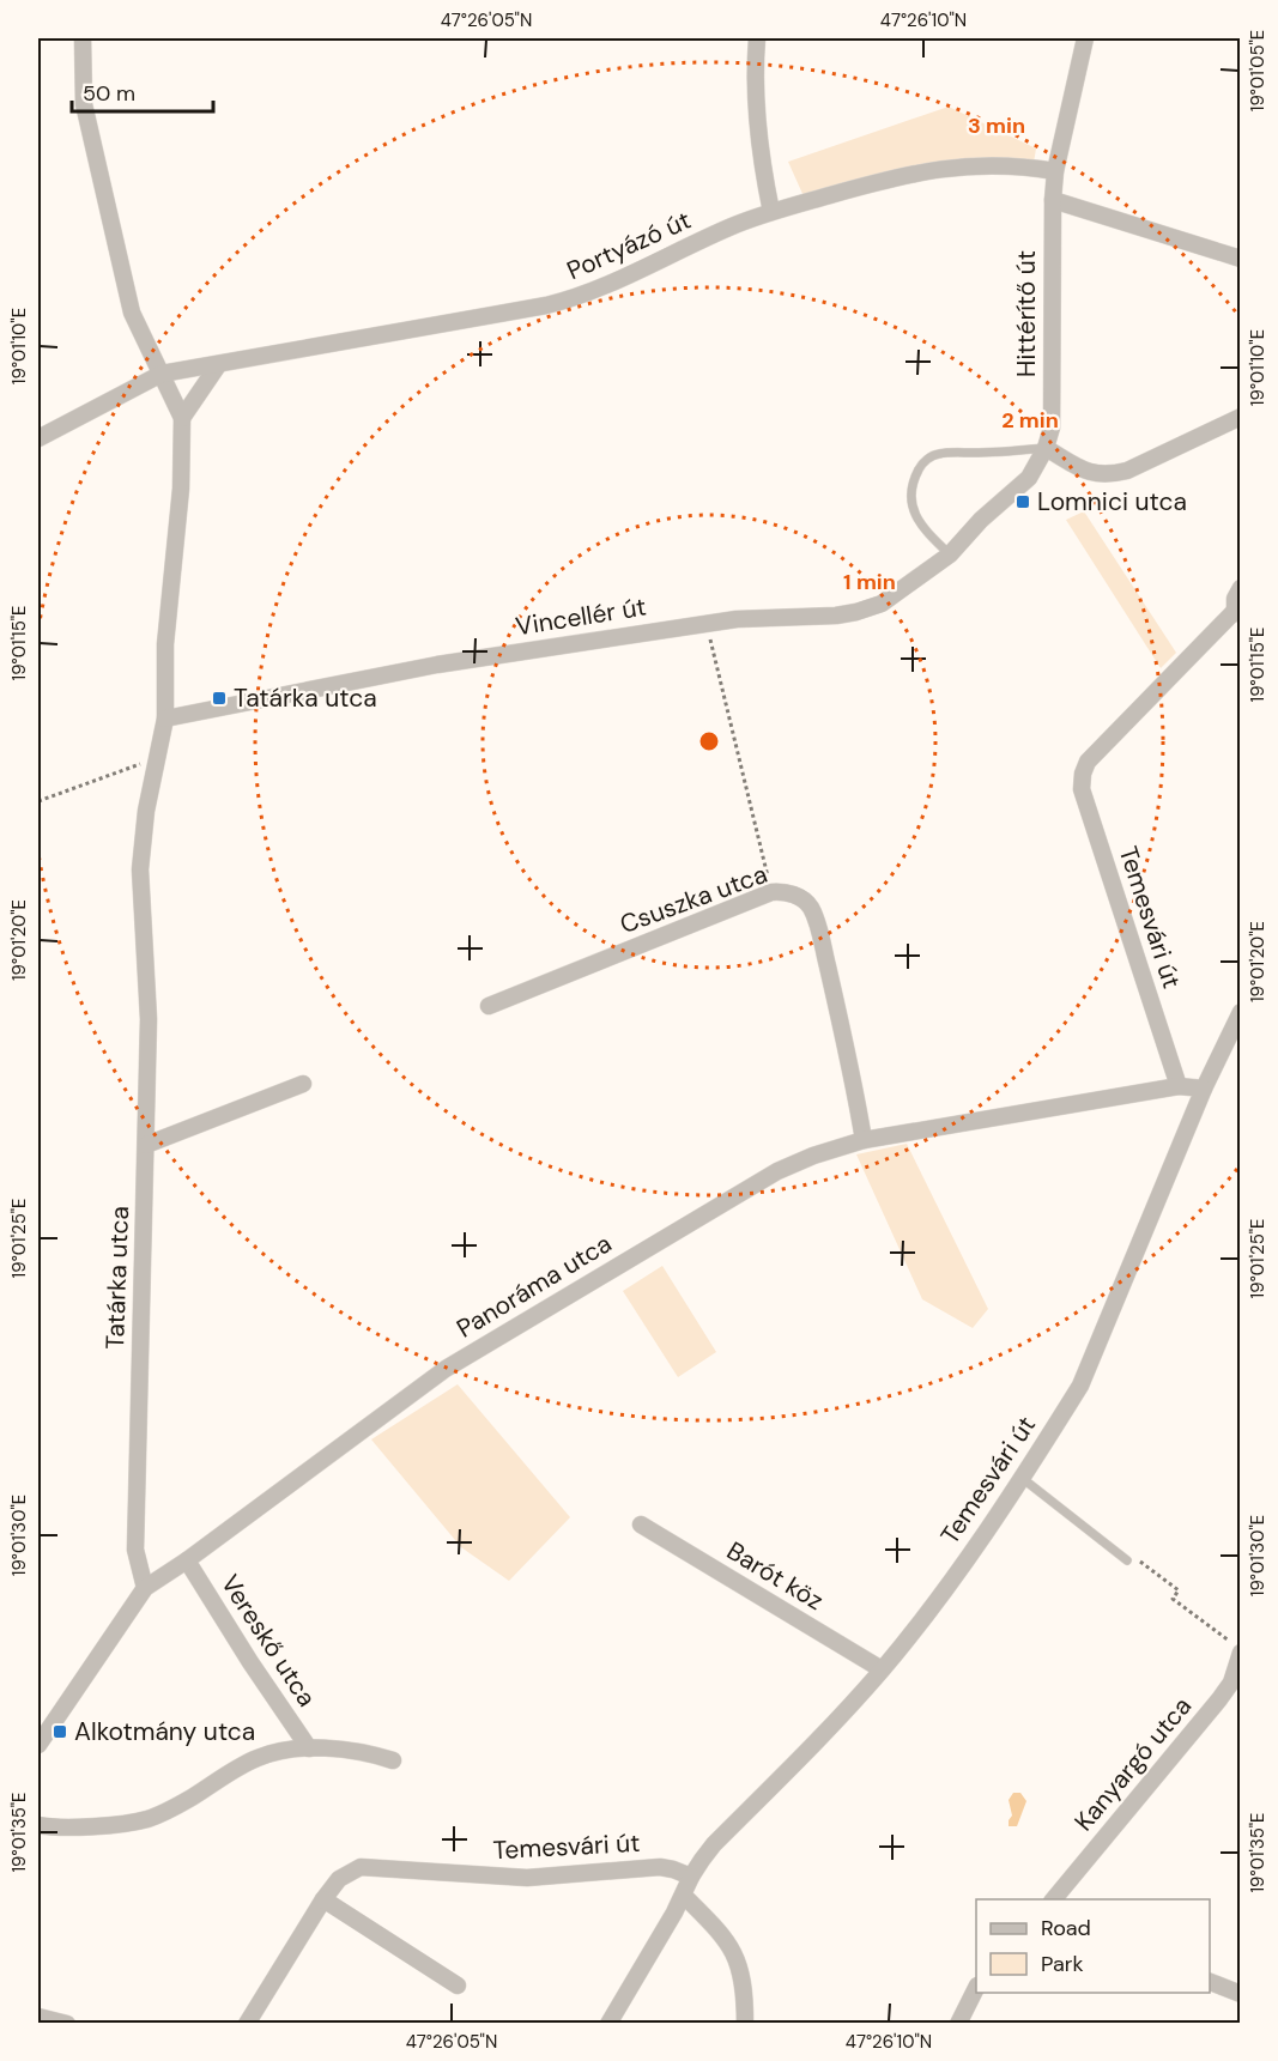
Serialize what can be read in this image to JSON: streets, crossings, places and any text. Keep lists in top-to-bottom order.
{
  "streets": {
    "street": [
      "Portyázó út",
      "Hittérítő út",
      "Vincellér út",
      "Csuszka utca",
      "Temesvári út",
      "Tatárka utca",
      "Panoráma utca",
      "Barót köz",
      "Vereskő utca",
      "Kanyargó utca"
    ]
  },
  "crossings": [
    ["Portyázó út", "Hittérítő út"],
    ["Portyázó út", "Tatárka utca"],
    ["Hittérítő út", "Vincellér út"],
    ["Vincellér út", "Tatárka utca"],
    ["Csuszka utca", "Panoráma utca"],
    ["Temesvári út", "Panoráma utca"],
    ["Temesvári út", "Barót köz"],
    ["Tatárka utca", "Panoráma utca"],
    ["Panoráma utca", "Vereskő utca"]
  ],
  "places": {
    "transit": ["Lomnici utca", "Tatárka utca", "Alkotmány utca"]
  },
  "legend": ["Road", "Park"],
  "scale_bar": "50 m",
  "coordinates": [
    "47°26'05\"N",
    "47°26'10\"N",
    "19°01'05\"E",
    "19°01'10\"E",
    "19°01'15\"E",
    "19°01'20\"E",
    "19°01'25\"E",
    "19°01'30\"E",
    "19°01'35\"E"
  ],
  "rings": ["3 min", "2 min", "1 min"]
}
